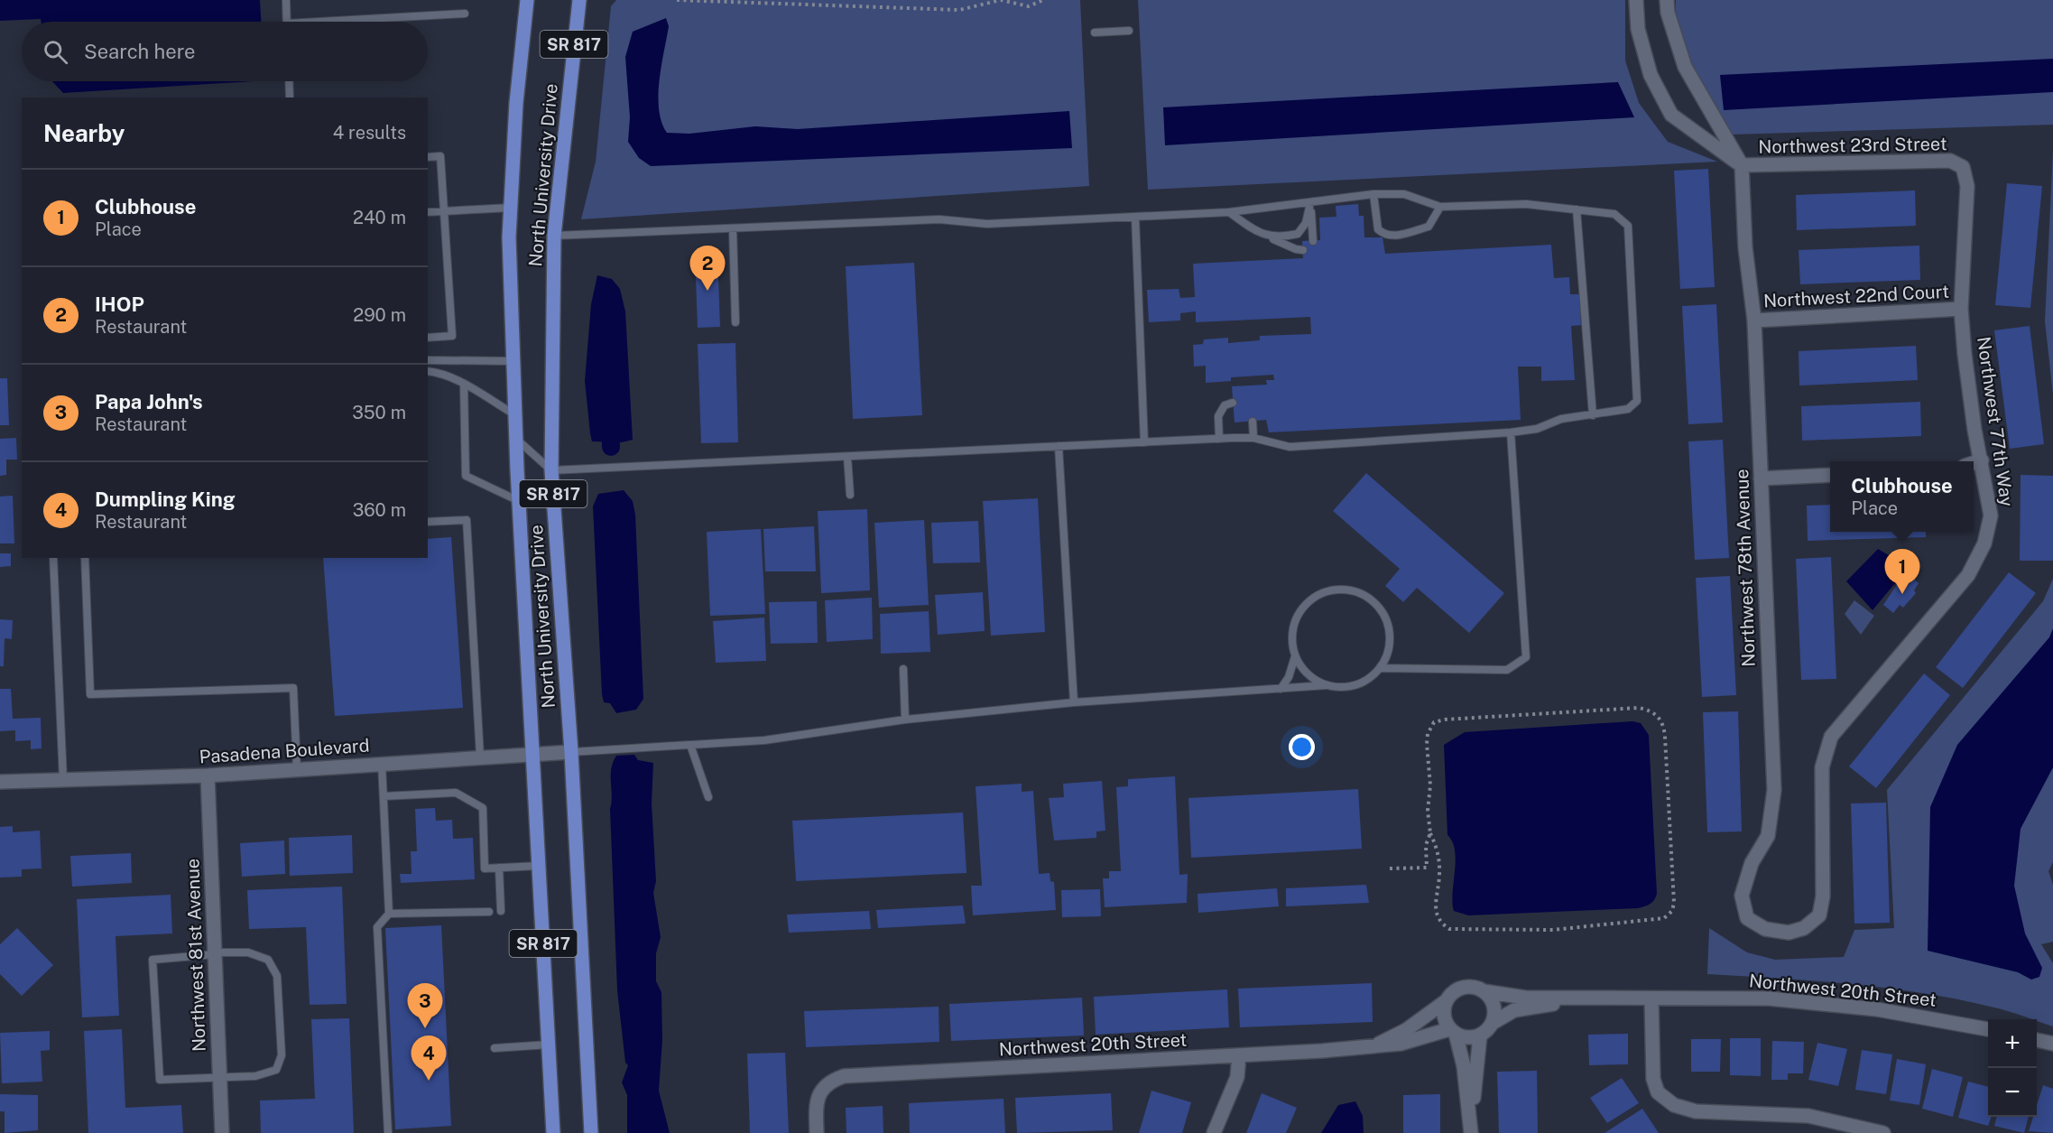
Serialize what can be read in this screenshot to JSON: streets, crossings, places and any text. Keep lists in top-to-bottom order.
{
  "streets": {
    "main road": ["SR 817", "North University Drive"],
    "street": [
      "Northwest 23rd Street",
      "Northwest 22nd Court",
      "Northwest 77th Way",
      "Northwest 78th Avenue",
      "Pasadena Boulevard",
      "Northwest 81st Avenue",
      "Northwest 20th Street"
    ]
  },
  "crossings": [
    ["Northwest 23rd Street", "Northwest 77th Way"],
    ["Northwest 23rd Street", "Northwest 78th Avenue"],
    ["North University Drive", "Pasadena Boulevard"],
    ["Northwest 22nd Court", "Northwest 77th Way"],
    ["Northwest 22nd Court", "Northwest 78th Avenue"],
    ["Northwest 77th Way", "Northwest 78th Avenue"],
    ["Pasadena Boulevard", "Northwest 81st Avenue"]
  ],
  "page": {
    "search": "Search here",
    "heading": ["Nearby", "4 results"],
    "list": [
      {
        "mark": "1",
        "name": "Clubhouse",
        "note": "Place",
        "value": "240 m"
      },
      {
        "mark": "2",
        "name": "IHOP",
        "note": "Restaurant",
        "value": "290 m"
      },
      {
        "mark": "3",
        "name": "Papa John's",
        "note": "Restaurant",
        "value": "350 m"
      },
      {
        "mark": "4",
        "name": "Dumpling King",
        "note": "Restaurant",
        "value": "360 m"
      }
    ],
    "pins": [
      "2",
      "1",
      "3",
      "4"
    ],
    "popup": ["Clubhouse", "Place"],
    "map_buttons": ["+", "−"]
  }
}
